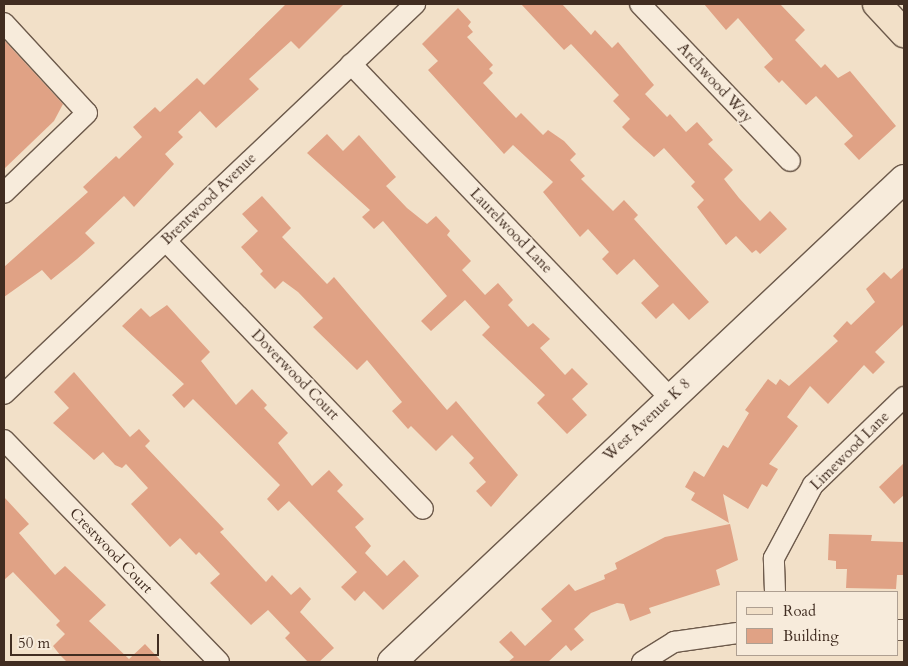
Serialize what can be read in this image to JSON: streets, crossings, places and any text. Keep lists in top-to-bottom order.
{
  "streets": {
    "street": [
      "Archwood Way",
      "Brentwood Avenue",
      "Laurelwood Lane",
      "Doverwood Court",
      "West Avenue K 8",
      "Limewood Lane",
      "Crestwood Court"
    ]
  },
  "crossings": [
    ["Brentwood Avenue", "Laurelwood Lane"],
    ["Brentwood Avenue", "Doverwood Court"],
    ["Laurelwood Lane", "West Avenue K 8"]
  ],
  "legend": ["Road", "Building"],
  "scale_bar": "50 m"
}
